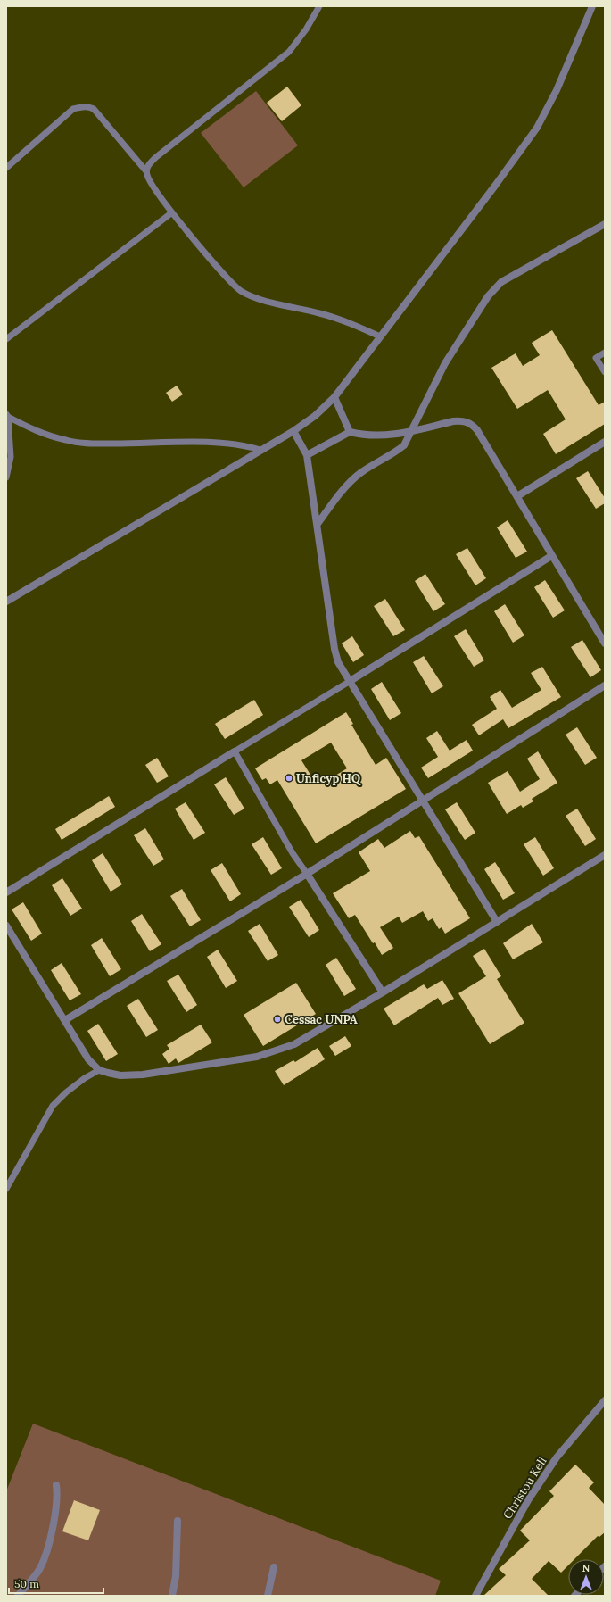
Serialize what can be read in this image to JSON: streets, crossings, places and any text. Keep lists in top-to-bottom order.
{
  "streets": {
    "street": ["Christou Keli"]
  },
  "places": ["Unficyp HQ", "Cessac UNPA"],
  "scale_bar": "50 m",
  "north": "top"
}
